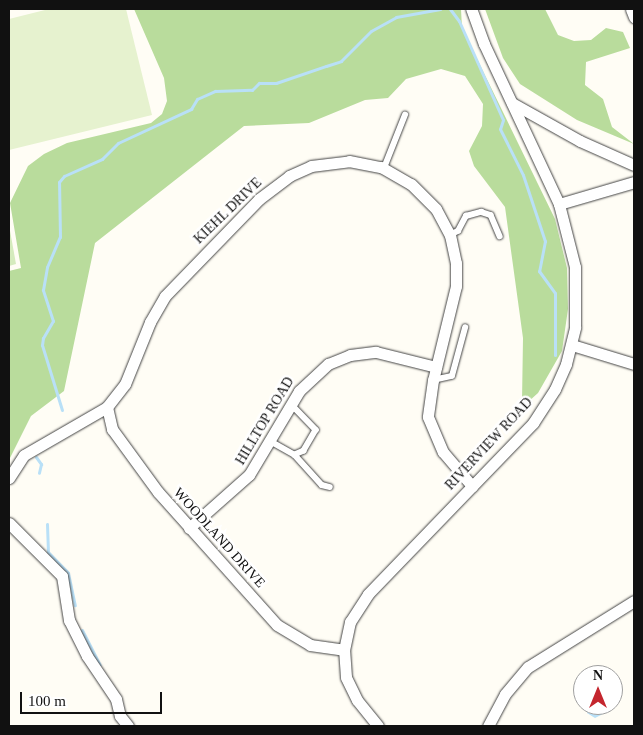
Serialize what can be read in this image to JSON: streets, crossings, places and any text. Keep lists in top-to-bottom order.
{
  "streets": {
    "street": [
      "KIEHL DRIVE",
      "HILLTOP ROAD",
      "RIVERVIEW ROAD",
      "WOODLAND DRIVE"
    ]
  },
  "crossings": [
    ["KIEHL DRIVE", "HILLTOP ROAD"],
    ["KIEHL DRIVE", "RIVERVIEW ROAD"],
    ["KIEHL DRIVE", "WOODLAND DRIVE"],
    ["HILLTOP ROAD", "WOODLAND DRIVE"],
    ["RIVERVIEW ROAD", "WOODLAND DRIVE"]
  ],
  "scale_bar": "100 m",
  "north": "top"
}
